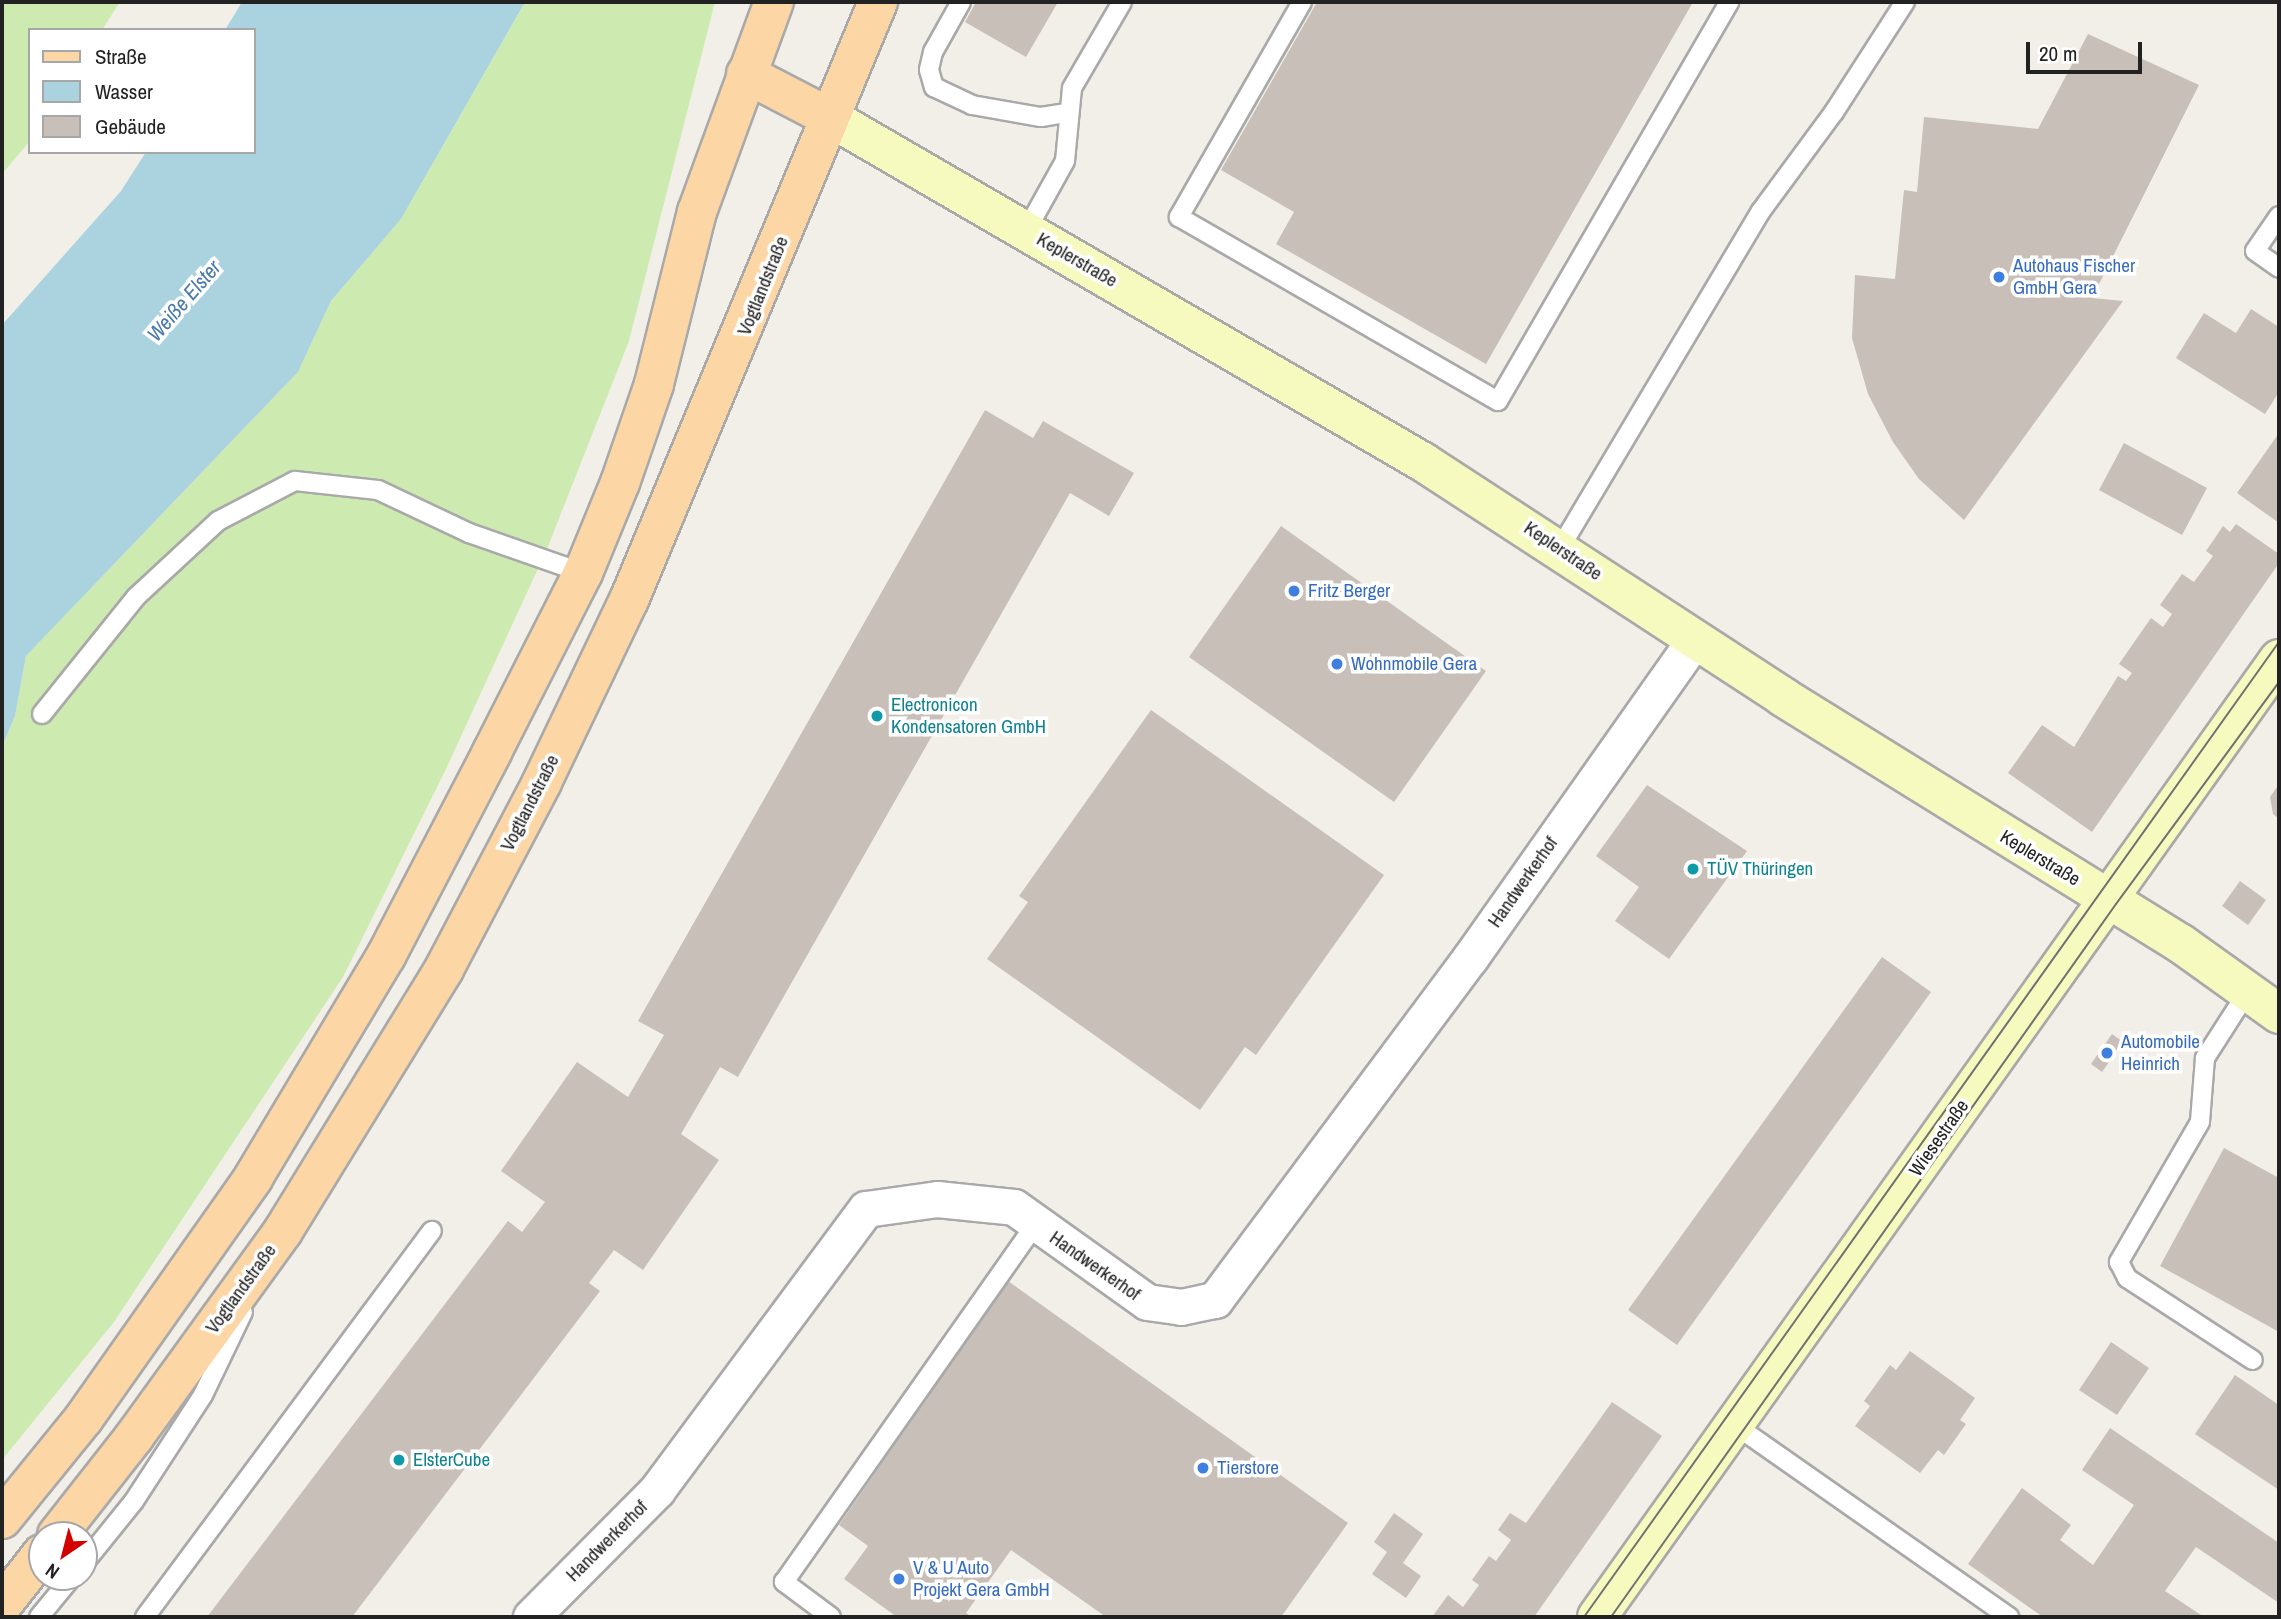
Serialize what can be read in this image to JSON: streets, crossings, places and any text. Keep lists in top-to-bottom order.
{
  "streets": {
    "main road": ["Keplerstraße", "Vogtlandstraße", "Wiesestraße"],
    "street": ["Handwerkerhof"]
  },
  "crossings": [
    ["Keplerstraße", "Vogtlandstraße"],
    ["Keplerstraße", "Handwerkerhof"],
    ["Keplerstraße", "Wiesestraße"]
  ],
  "water": ["Weiße Elster"],
  "places": [
    "Autohaus Fischer GmbH Gera",
    "Fritz Berger",
    "Wohnmobile Gera",
    "Electronicon Kondensatoren GmbH",
    "TÜV Thüringen",
    "Automobile Heinrich",
    "ElsterCube",
    "Tierstore",
    "V & U Auto Projekt Gera GmbH"
  ],
  "legend": ["Straße", "Wasser", "Gebäude"],
  "scale_bar": "20 m",
  "north": "bottom left"
}
